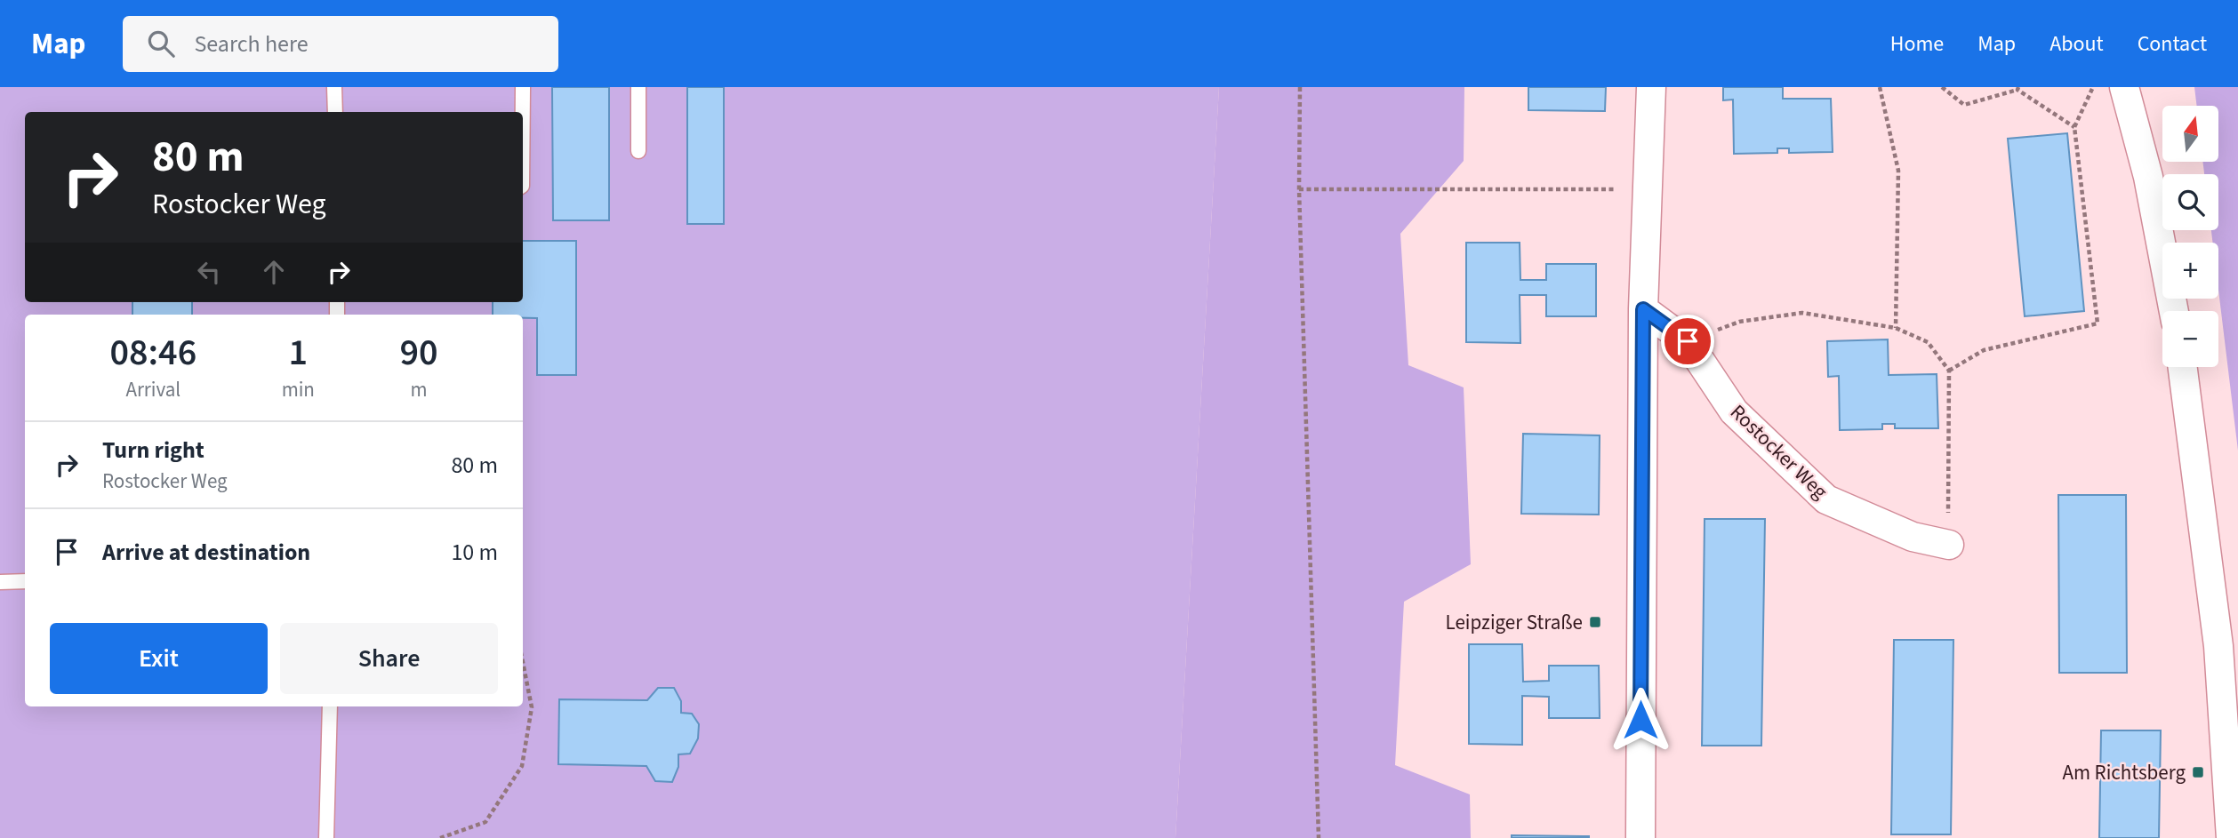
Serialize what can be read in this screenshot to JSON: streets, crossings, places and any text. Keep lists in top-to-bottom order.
{
  "streets": {
    "street": ["Rostocker Weg"]
  },
  "places": {
    "transit": ["Leipziger Straße", "Am Richtsberg"]
  },
  "north": "top",
  "page": {
    "header": "Map",
    "search": "Search here",
    "nav": [
      "Home",
      "Map",
      "About",
      "Contact"
    ],
    "map_buttons": ["+", "−"],
    "turn": ["80 m", "Rostocker Weg"],
    "eta": [
      "08:46",
      "Arrival",
      "1",
      "min",
      "90",
      "m"
    ],
    "list": [
      {
        "name": "Turn right",
        "note": "Rostocker Weg",
        "value": "80 m"
      },
      {
        "name": "Arrive at destination",
        "value": "10 m"
      }
    ],
    "buttons": ["Exit", "Share"]
  }
}
